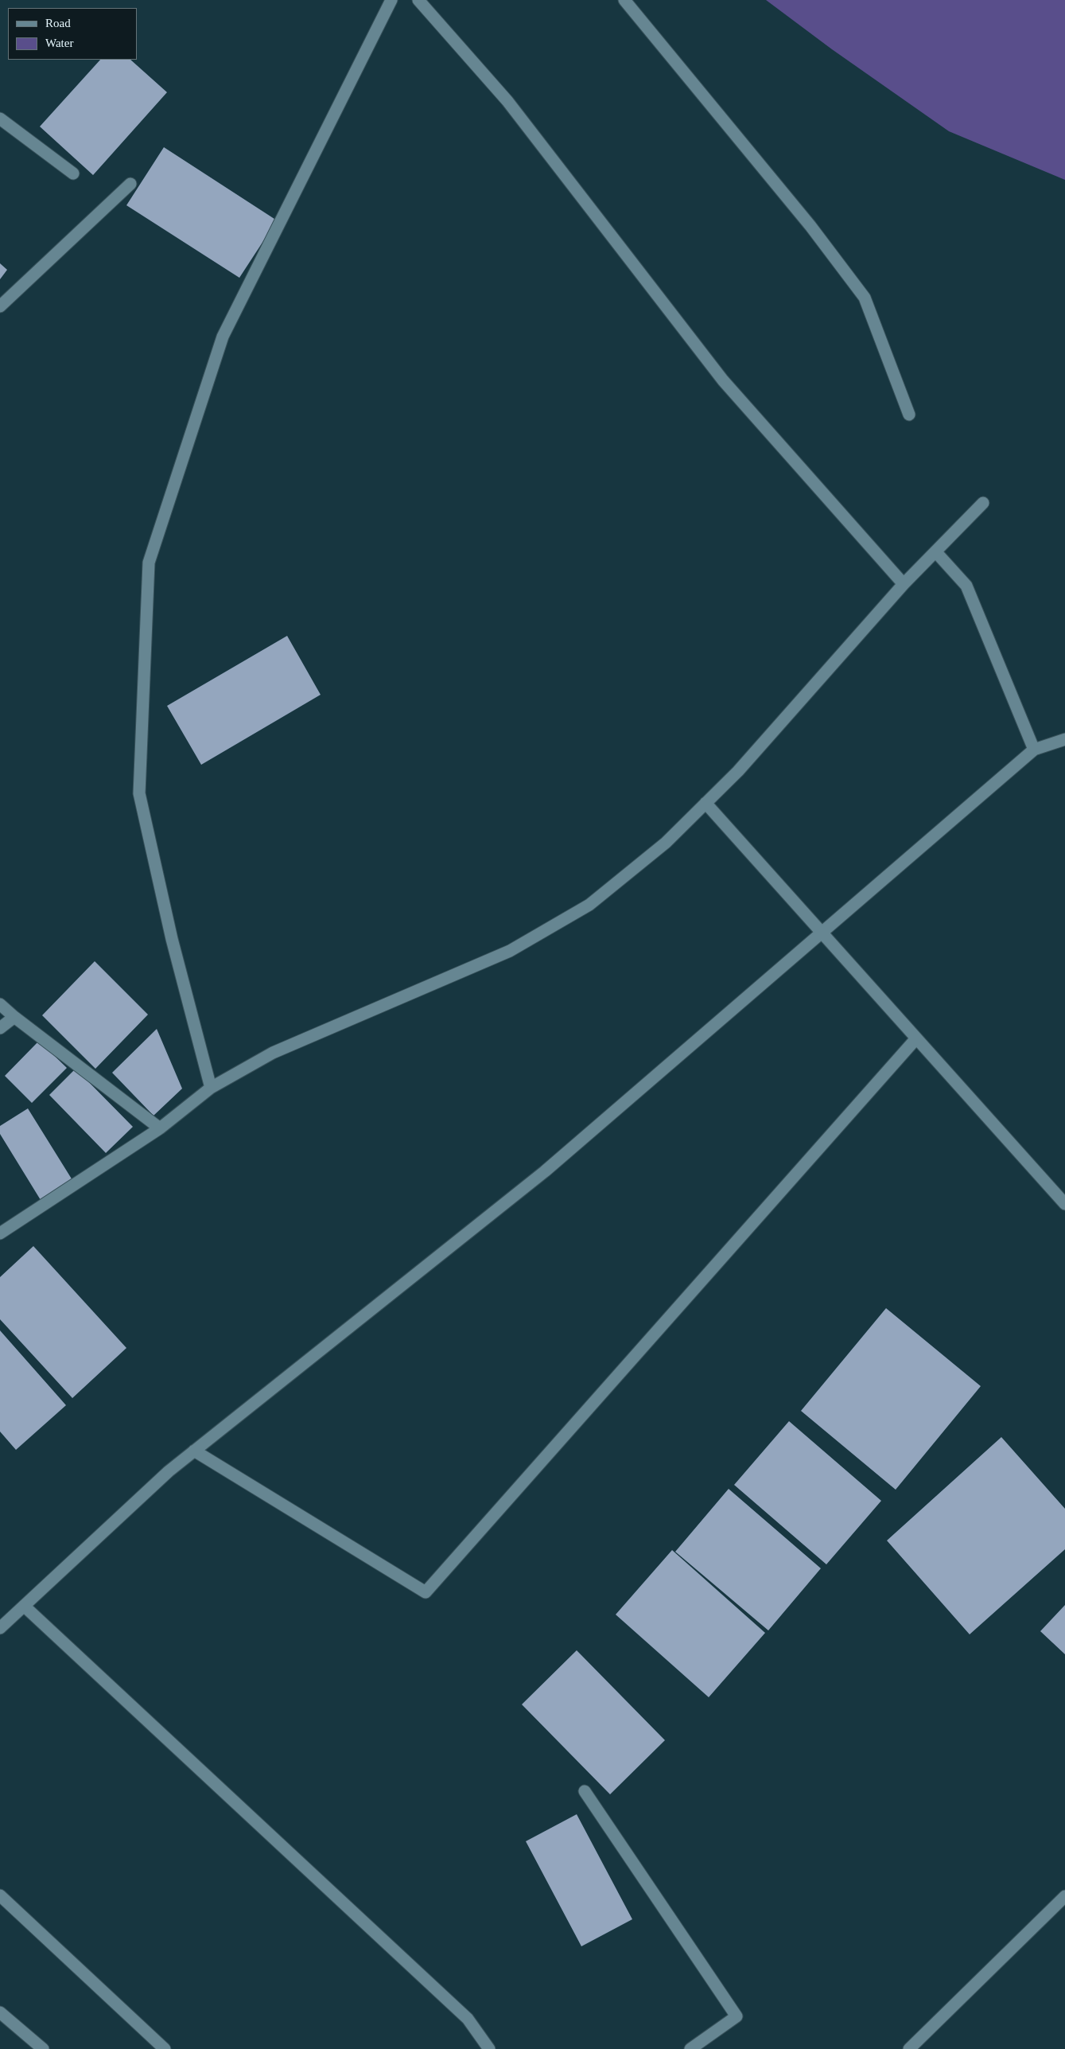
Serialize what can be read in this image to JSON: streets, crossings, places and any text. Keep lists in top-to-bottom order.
{
  "legend": ["Road", "Water"]
}
